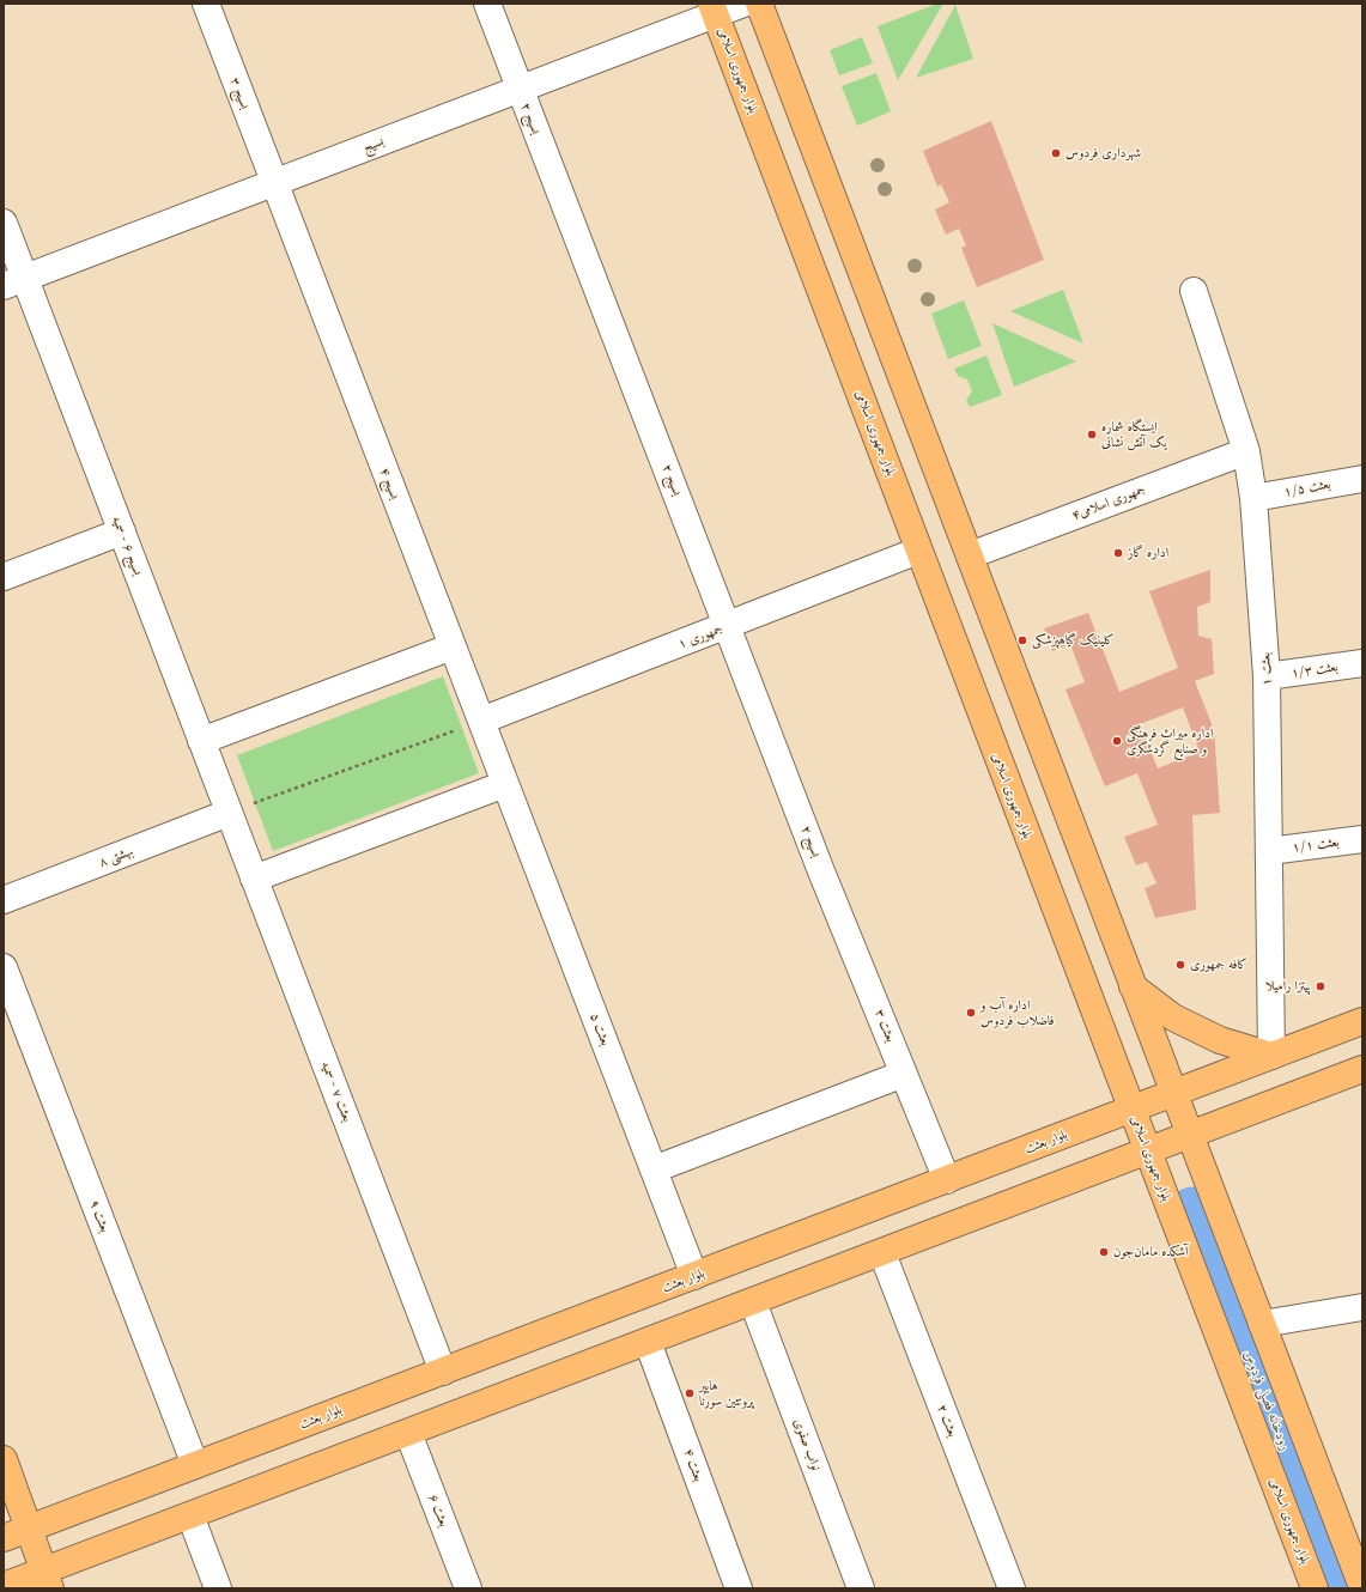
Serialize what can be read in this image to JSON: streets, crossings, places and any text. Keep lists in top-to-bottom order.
{
  "streets": {
    "main road": ["بلوار جمهوری اسلامی", "بلوار بعثت"],
    "street": [
      "بسیج ۳",
      "بسیج ۲",
      "بسیج",
      "بسیج ۴",
      "بعثت ۱/۵",
      "جمهوری اسلامی۴",
      "بسیج ۶ - سمیه",
      "جمهوری ۱",
      "بعثت ۱",
      "بعثت ۱/۳",
      "بعثت ۱/۱",
      "بهشتی ۸",
      "بعثت ۳",
      "بعثت ۵",
      "بعثت ۷ - سمیه",
      "بعثت ۹",
      "بعثت ۲",
      "نواب صفوی",
      "بعثت ۴",
      "بعثت ۶"
    ]
  },
  "crossings": [
    ["بلوار جمهوری اسلامی", "بسیج"],
    ["بلوار جمهوری اسلامی", "جمهوری ۱"],
    ["بلوار جمهوری اسلامی", "بلوار بعثت"],
    ["بسیج ۳", "بسیج"],
    ["بسیج ۳", "بسیج ۴"],
    ["بسیج ۲", "بسیج"],
    ["بسیج ۲", "جمهوری ۱"],
    ["بسیج ۲", "بعثت ۳"],
    ["بسیج", "بسیج ۴"],
    ["بسیج", "بسیج ۶ - سمیه"],
    ["بسیج ۴", "جمهوری ۱"],
    ["بسیج ۴", "بعثت ۵"],
    ["بعثت ۱/۵", "بعثت ۱"],
    ["جمهوری اسلامی۴", "بعثت ۱"],
    ["بسیج ۶ - سمیه", "بهشتی ۸"],
    ["بسیج ۶ - سمیه", "بعثت ۷ - سمیه"],
    ["بعثت ۱", "بعثت ۱/۳"],
    ["بعثت ۱", "بعثت ۱/۱"],
    ["بعثت ۱", "بلوار بعثت"],
    ["بهشتی ۸", "بعثت ۷ - سمیه"],
    ["بعثت ۳", "بلوار بعثت"],
    ["بعثت ۵", "بلوار بعثت"],
    ["بعثت ۷ - سمیه", "بلوار بعثت"],
    ["بلوار بعثت", "بعثت ۹"]
  ],
  "water": ["رودخانه فصلی فردوس"],
  "places": [
    "شهرداری فردوس",
    "ایستگاه شماره یک آتش نشانی",
    "اداره گاز",
    "کلینیک گیاهپزشکی",
    "اداره میراث فرهنگی و صنایع گردشگری",
    "کافه جمهوری",
    "پیتزا رامیلا",
    "اداره آب و فاضلاب فردوس",
    "آشکده مامان‌جون",
    "هایپر پروتئین سورنا"
  ]
}
